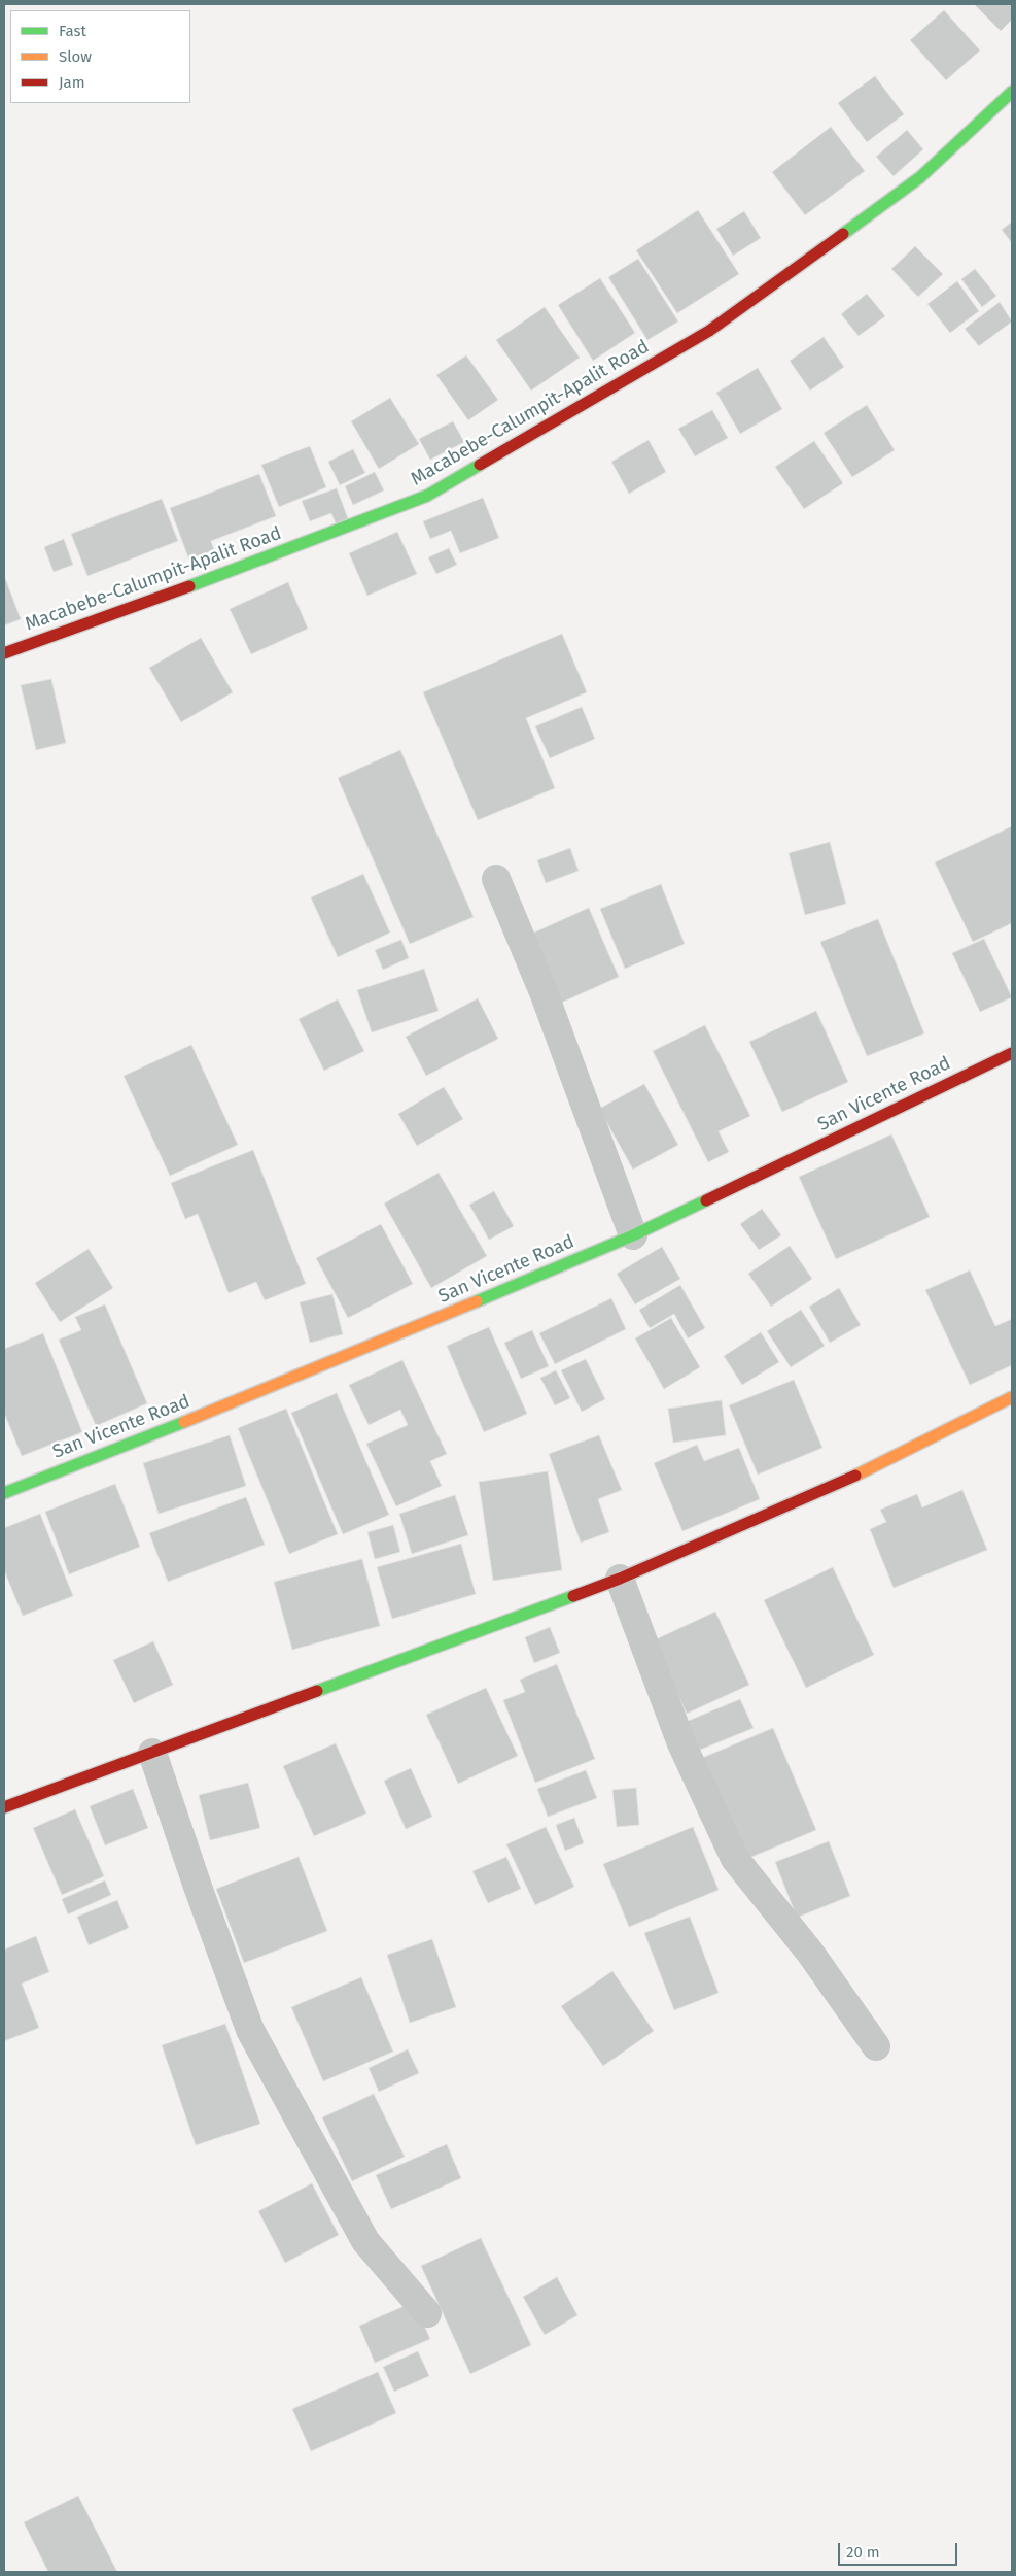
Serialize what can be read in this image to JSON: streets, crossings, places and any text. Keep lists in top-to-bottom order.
{
  "streets": {
    "street": ["Macabebe-Calumpit-Apalit Road", "San Vicente Road"]
  },
  "legend": ["Fast", "Slow", "Jam"],
  "scale_bar": "20 m"
}
